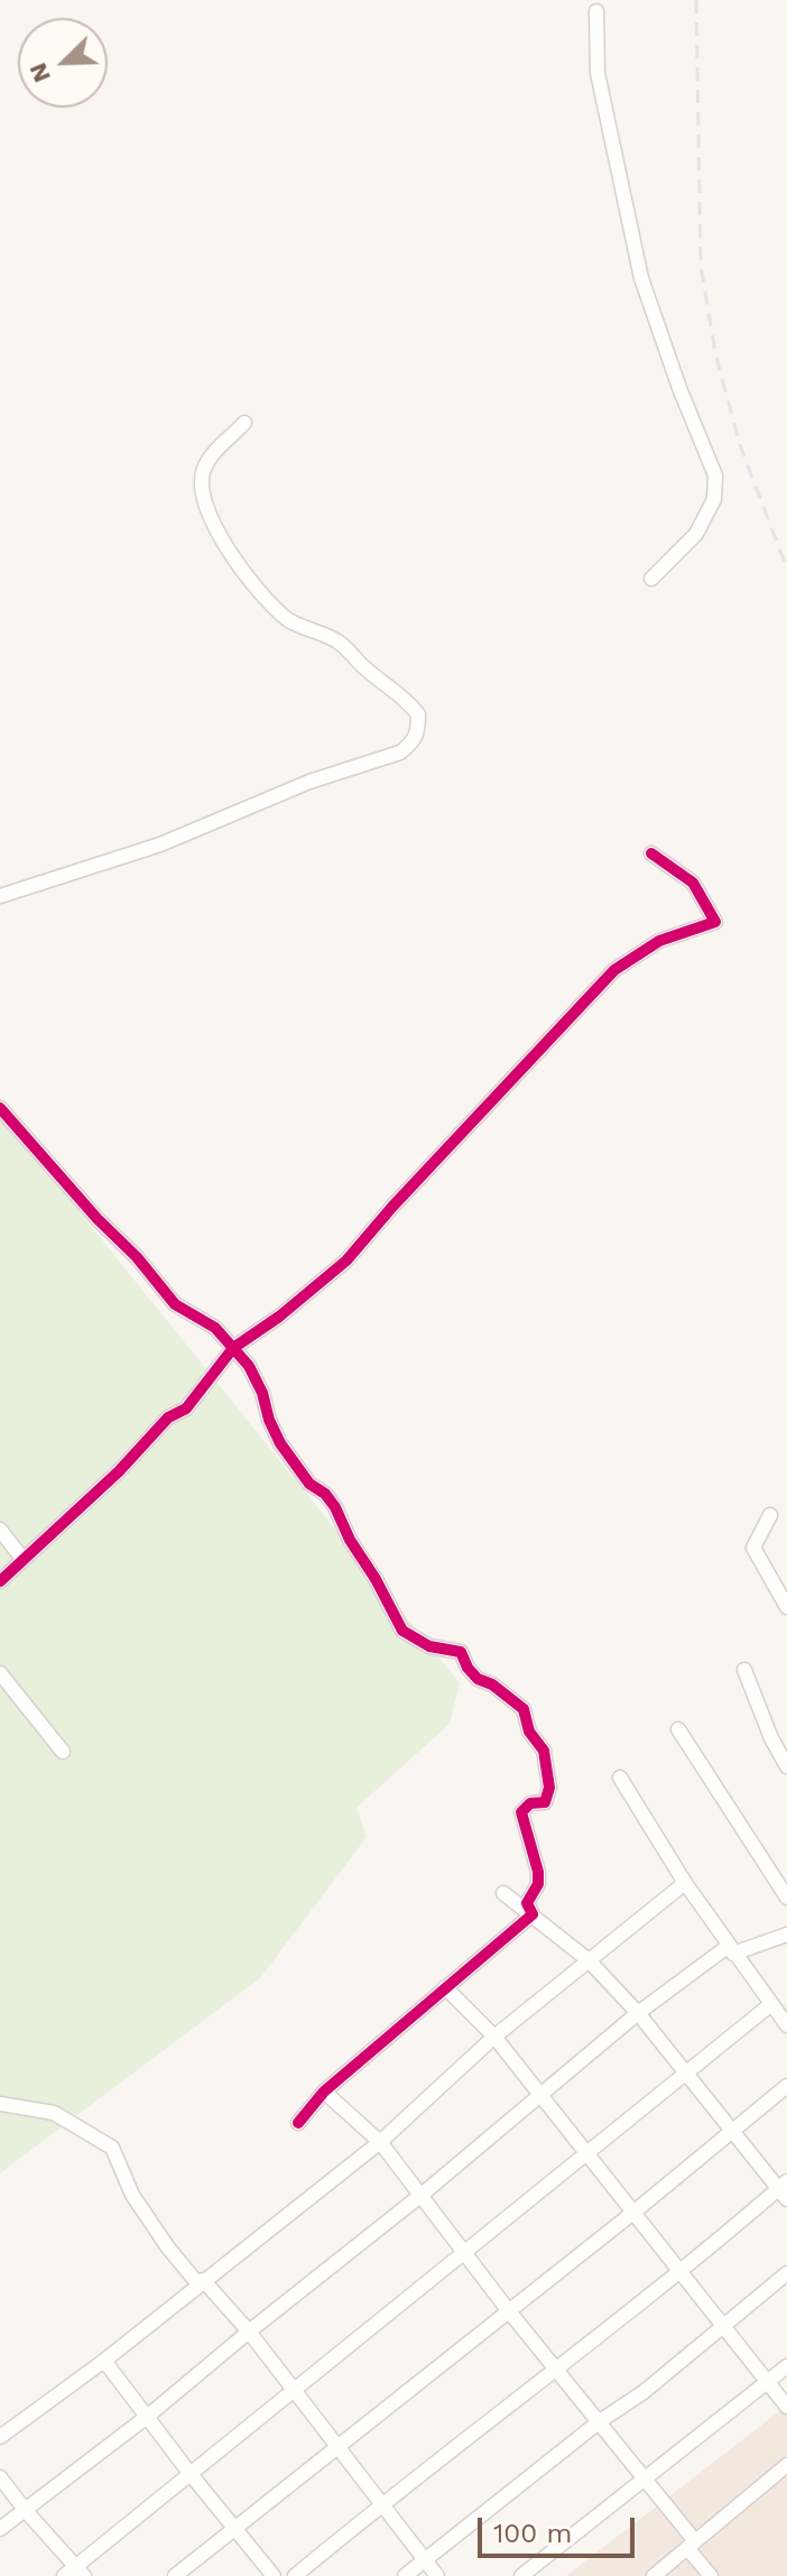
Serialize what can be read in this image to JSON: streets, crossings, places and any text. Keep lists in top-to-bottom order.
{
  "scale_bar": "100 m",
  "north": "bottom left"
}
